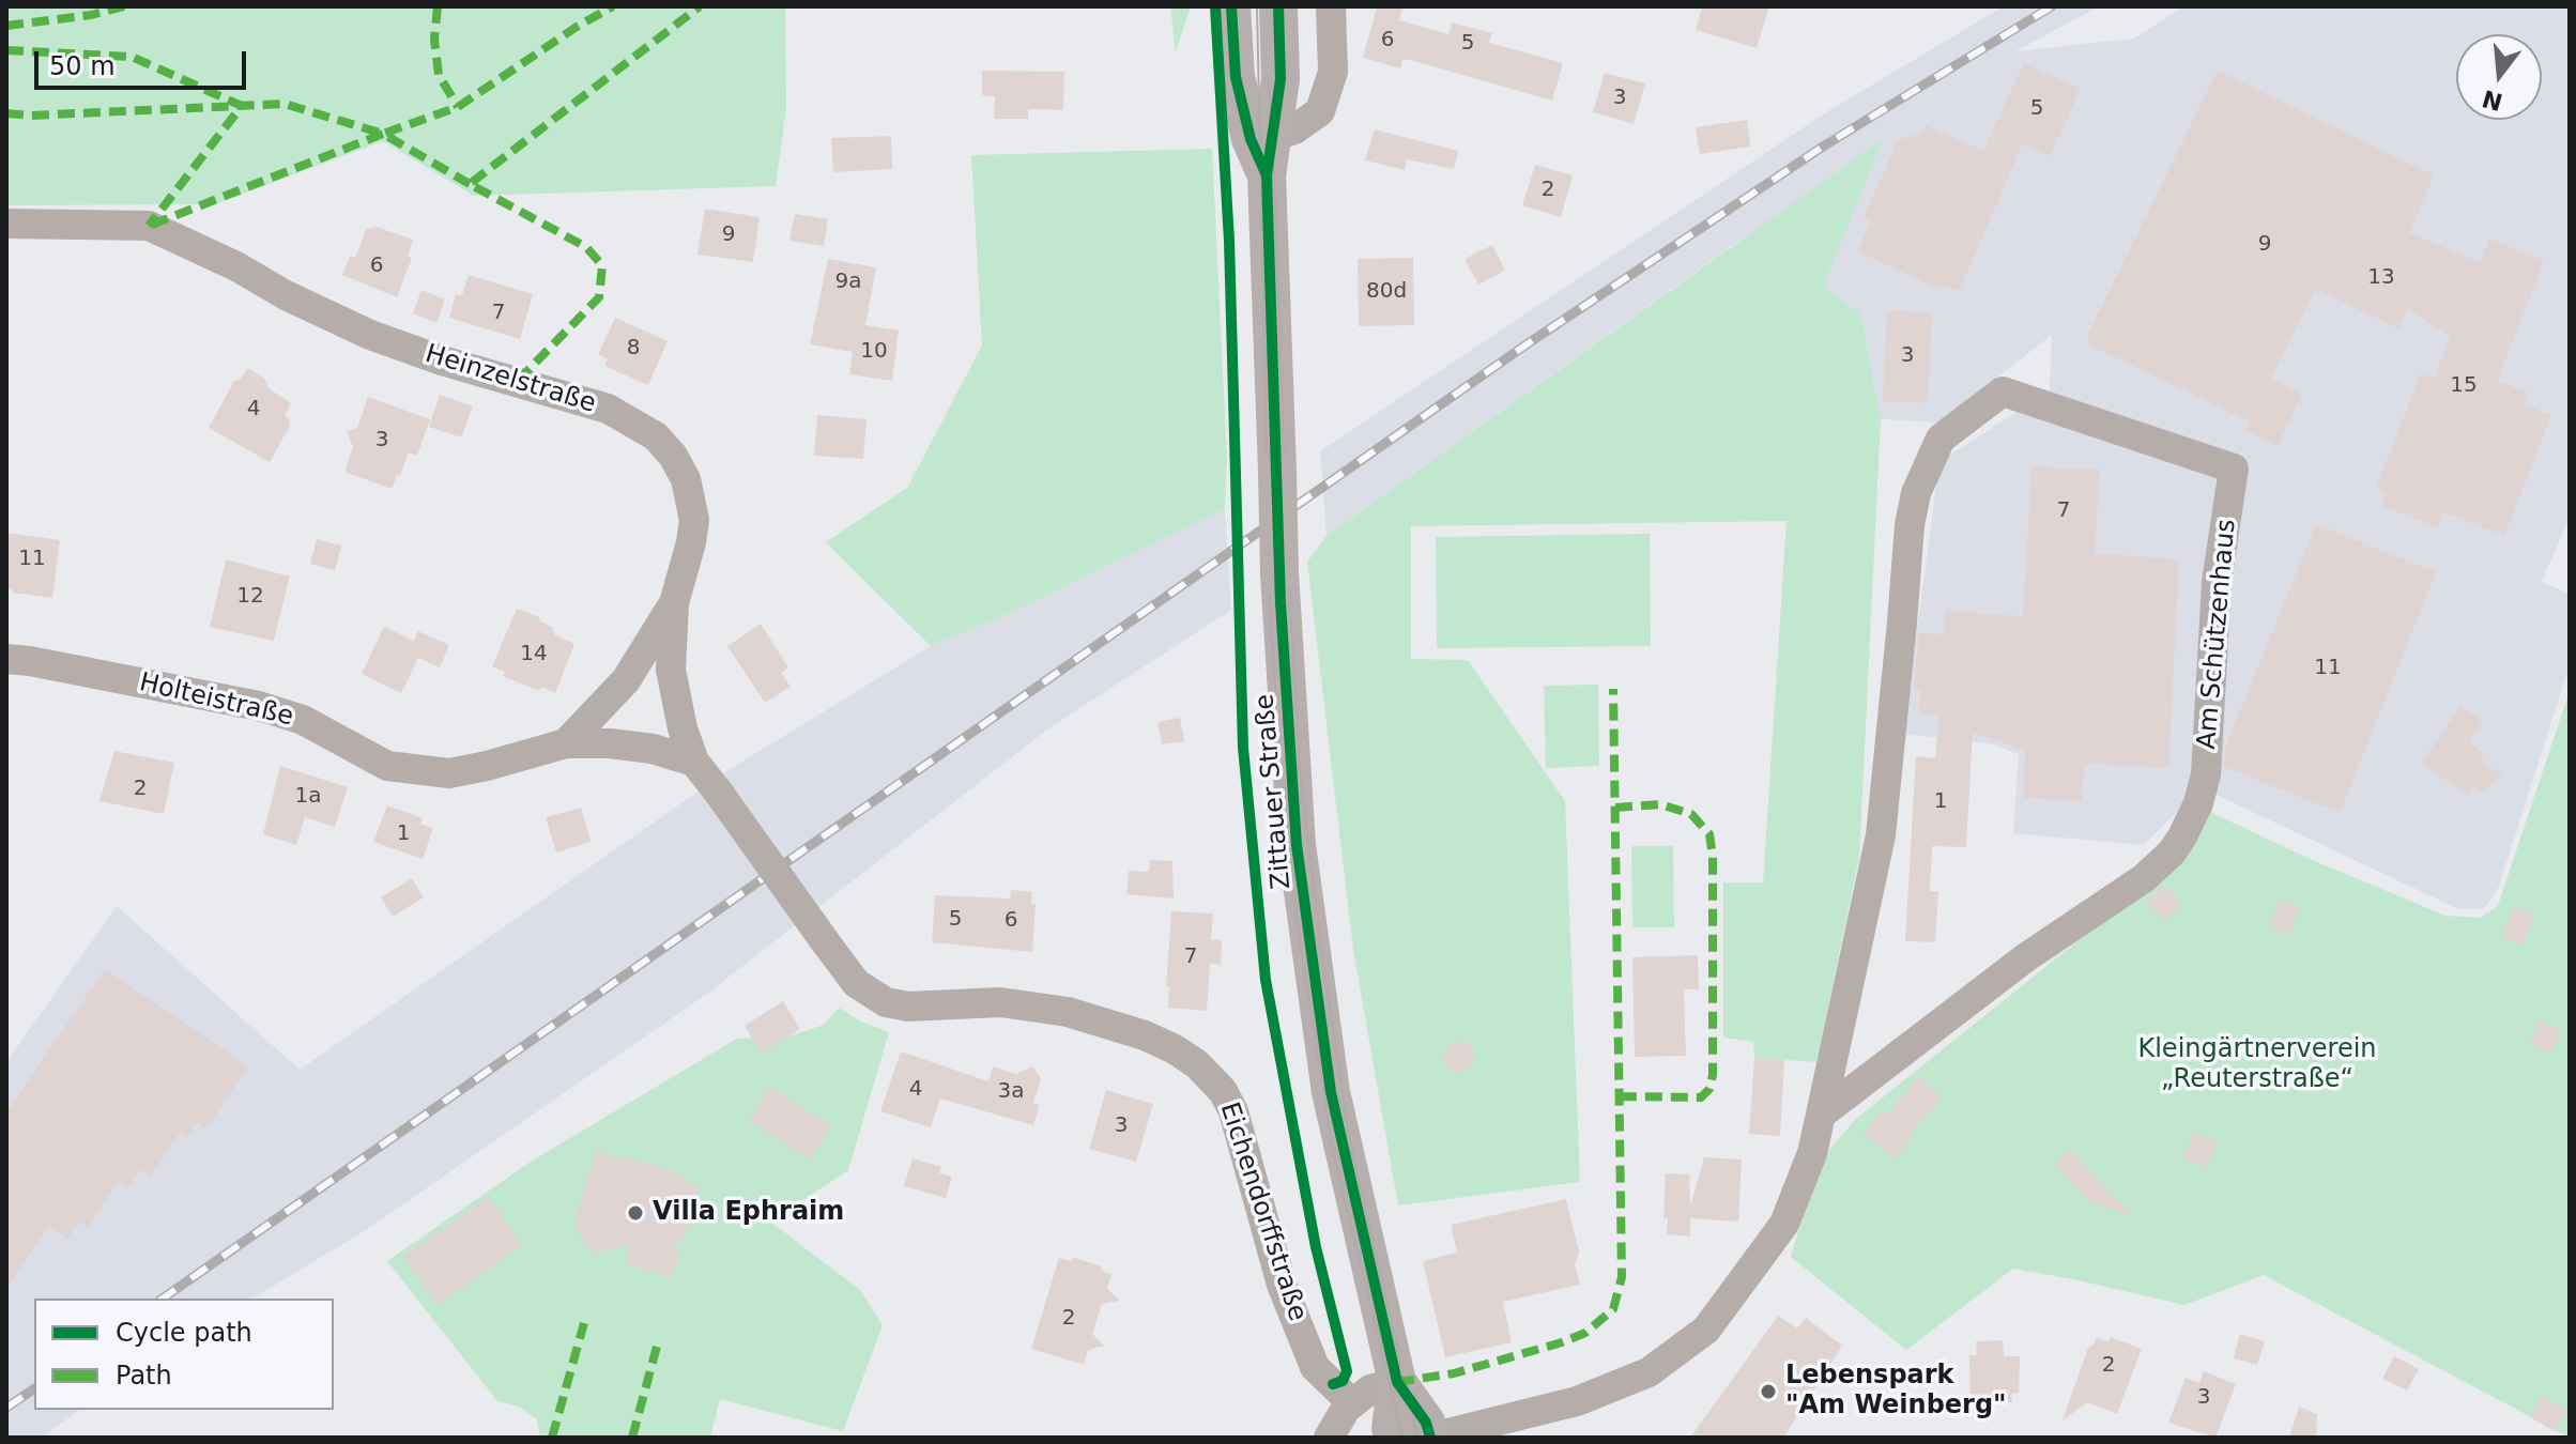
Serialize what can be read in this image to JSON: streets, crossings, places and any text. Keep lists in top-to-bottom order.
{
  "streets": {
    "main road": ["Zittauer Straße"],
    "street": [
      "Heinzelstraße",
      "Am Schützenhaus",
      "Holteistraße",
      "Eichendorffstraße"
    ]
  },
  "crossings": [
    ["Heinzelstraße", "Holteistraße"],
    ["Heinzelstraße", "Eichendorffstraße"],
    ["Am Schützenhaus", "Zittauer Straße"]
  ],
  "parks": ["Kleingärtnerverein „Reuterstraße“"],
  "places": ["Villa Ephraim", "Lebenspark \"Am Weinberg\""],
  "house_numbers": [
    "6",
    "5",
    "3",
    "5",
    "2",
    "9",
    "9",
    "6",
    "13",
    "9a",
    "80d",
    "7",
    "8",
    "10",
    "3",
    "15",
    "4",
    "3",
    "7",
    "11",
    "12",
    "14",
    "11",
    "2",
    "1a",
    "1",
    "1",
    "5",
    "6",
    "7",
    "4",
    "3a",
    "3",
    "2",
    "2",
    "3"
  ],
  "legend": ["Cycle path", "Path"],
  "scale_bar": "50 m",
  "north": "bottom"
}
